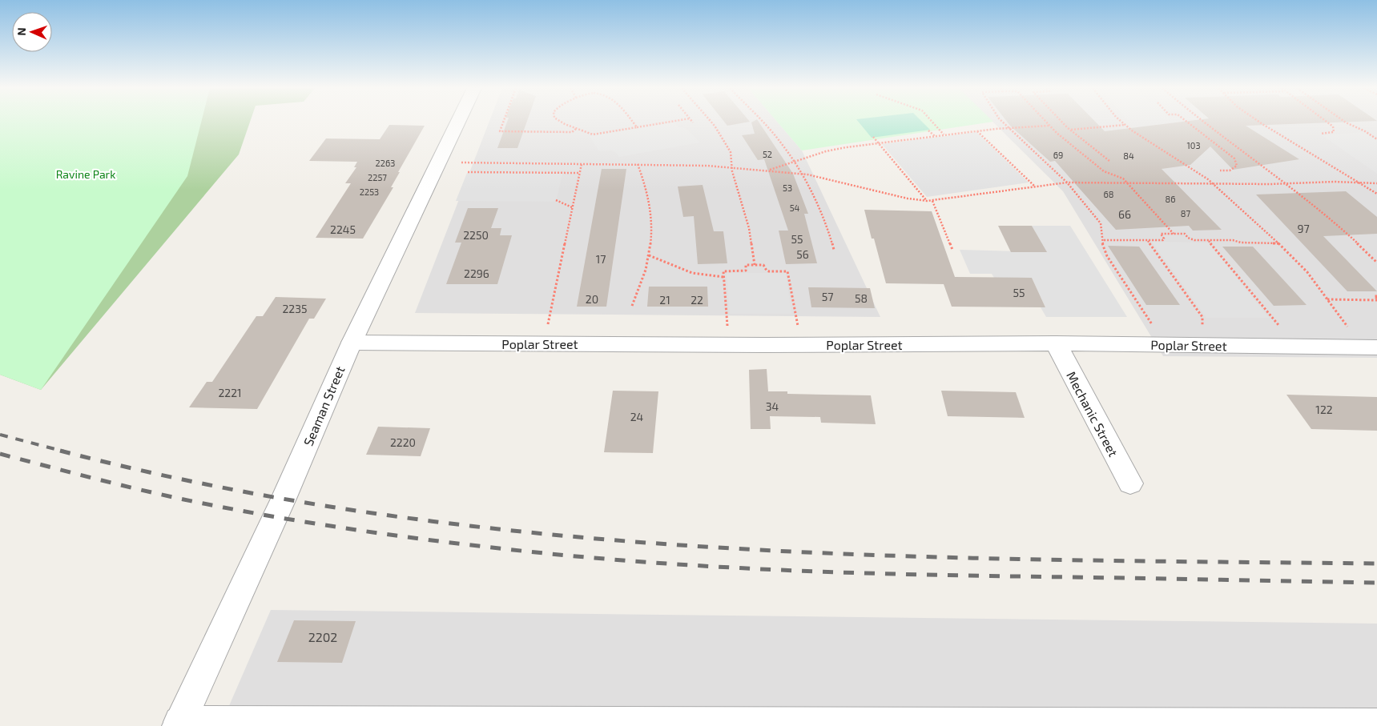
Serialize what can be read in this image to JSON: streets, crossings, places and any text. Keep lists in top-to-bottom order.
{
  "streets": {
    "street": ["Poplar Street", "Seaman Street", "Mechanic Street"]
  },
  "crossings": [
    ["Poplar Street", "Seaman Street"],
    ["Poplar Street", "Mechanic Street"]
  ],
  "parks": ["Ravine Park"],
  "house_numbers": [
    "103",
    "52",
    "69",
    "84",
    "2263",
    "2257",
    "53",
    "2253",
    "68",
    "86",
    "54",
    "87",
    "66",
    "97",
    "2245",
    "2250",
    "55",
    "56",
    "17",
    "2296",
    "55",
    "57",
    "58",
    "20",
    "21",
    "22",
    "2235",
    "2221",
    "34",
    "122",
    "24",
    "2220",
    "2202"
  ],
  "north": "left"
}
